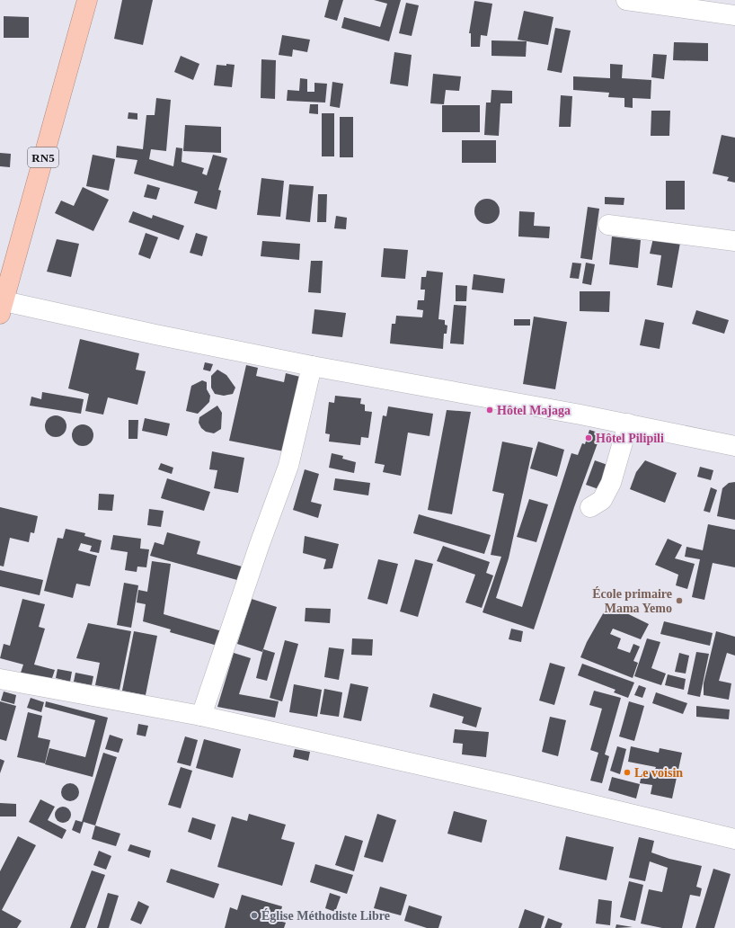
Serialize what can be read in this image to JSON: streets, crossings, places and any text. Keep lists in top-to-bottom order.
{
  "streets": {
    "highway": ["RN5"]
  },
  "places": [
    "Hôtel Majaga",
    "Hôtel Pilipili",
    "École primaire Mama Yemo",
    "Le voisin",
    "Église Méthodiste Libre"
  ]
}
